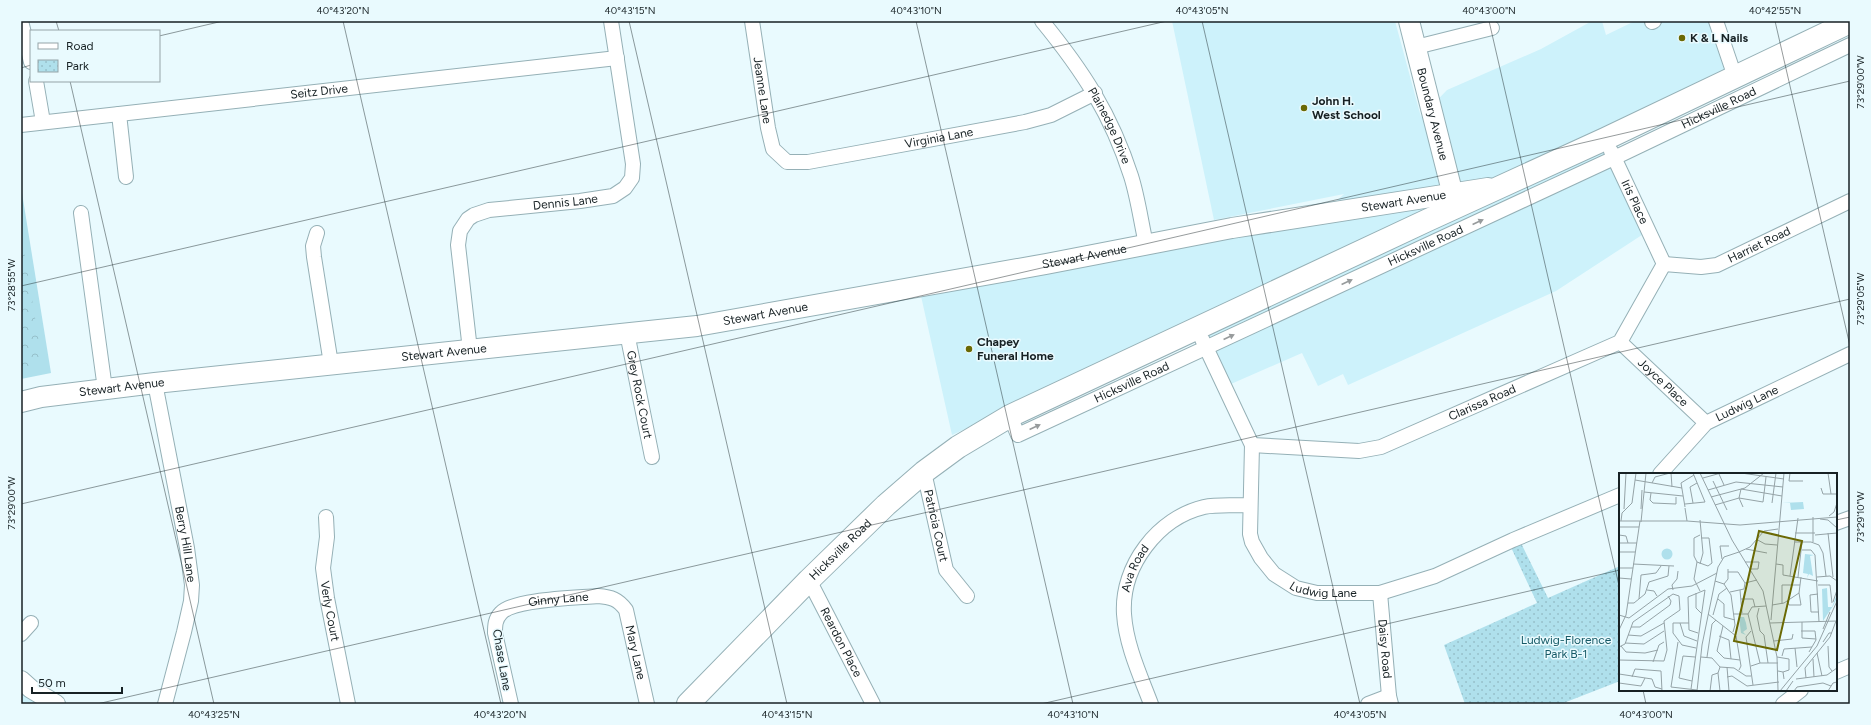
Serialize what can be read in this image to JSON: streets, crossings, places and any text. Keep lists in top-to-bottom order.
{
  "streets": {
    "main road": ["Hicksville Road", "Boundary Avenue", "Stewart Avenue"],
    "street": [
      "Jeanne Lane",
      "Seitz Drive",
      "Plainedge Drive",
      "Virginia Lane",
      "Dennis Lane",
      "Iris Place",
      "Harriet Road",
      "Joyce Place",
      "Grey Rock Court",
      "Clarissa Road",
      "Ludwig Lane",
      "Patricia Court",
      "Berry Hill Lane",
      "Ava Road",
      "Ginny Lane",
      "Verly Court",
      "Reardon Place",
      "Daisy Road",
      "Mary Lane",
      "Chase Lane"
    ]
  },
  "crossings": [
    ["Jeanne Lane", "Virginia Lane"],
    ["Seitz Drive", "Dennis Lane"],
    ["Hicksville Road", "Boundary Avenue"],
    ["Hicksville Road", "Stewart Avenue"],
    ["Hicksville Road", "Iris Place"],
    ["Hicksville Road", "Ludwig Lane"],
    ["Hicksville Road", "Patricia Court"],
    ["Hicksville Road", "Reardon Place"],
    ["Boundary Avenue", "Stewart Avenue"],
    ["Plainedge Drive", "Virginia Lane"],
    ["Plainedge Drive", "Stewart Avenue"],
    ["Dennis Lane", "Stewart Avenue"],
    ["Stewart Avenue", "Grey Rock Court"],
    ["Stewart Avenue", "Berry Hill Lane"],
    ["Iris Place", "Harriet Road"],
    ["Joyce Place", "Clarissa Road"],
    ["Joyce Place", "Ludwig Lane"],
    ["Clarissa Road", "Ludwig Lane"],
    ["Ludwig Lane", "Ava Road"],
    ["Ludwig Lane", "Daisy Road"],
    ["Ginny Lane", "Mary Lane"],
    ["Ginny Lane", "Chase Lane"]
  ],
  "parks": ["Ludwig-Florence Park B-1"],
  "places": ["K & L Nails", "John H. West School", "Chapey Funeral Home"],
  "legend": ["Road", "Park"],
  "scale_bar": "50 m",
  "coordinates": [
    "40°43'20\"N",
    "40°43'15\"N",
    "40°43'10\"N",
    "40°43'05\"N",
    "40°43'00\"N",
    "40°42'55\"N",
    "73°29'00\"W",
    "73°28'55\"W",
    "73°29'05\"W",
    "73°29'10\"W",
    "40°43'25\"N"
  ]
}
